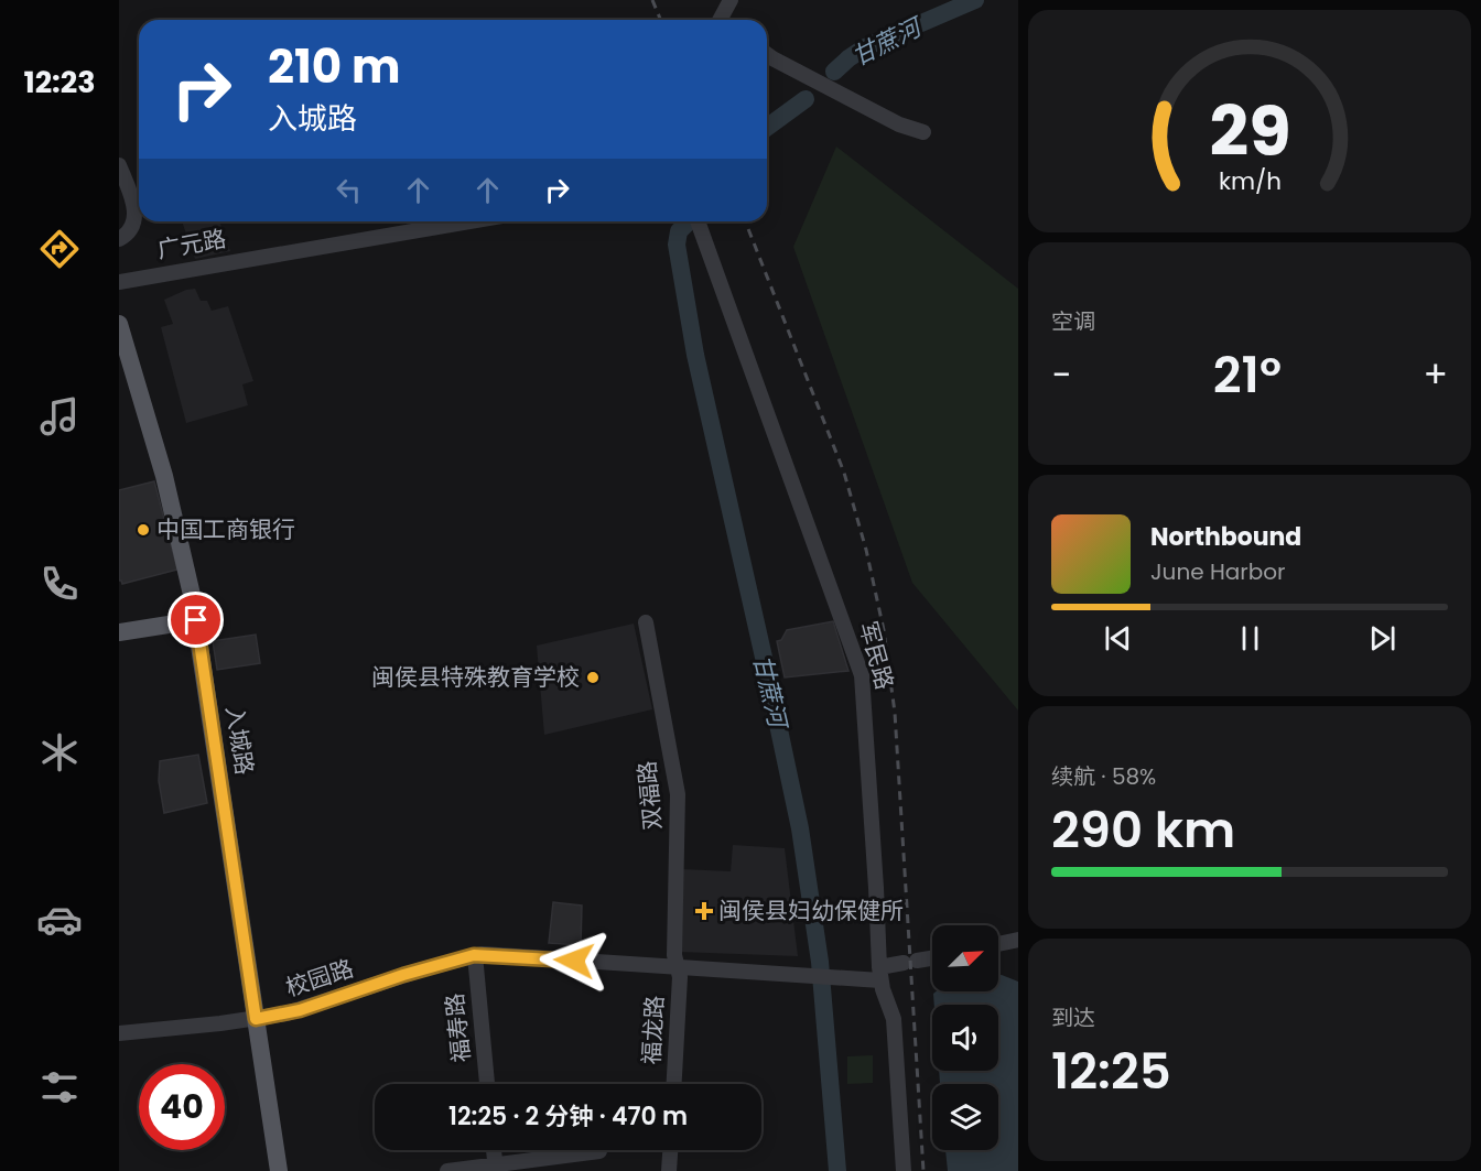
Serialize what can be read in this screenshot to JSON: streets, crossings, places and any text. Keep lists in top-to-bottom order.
{
  "streets": {
    "main road": ["入城路"],
    "street": [
      "广元路",
      "军民路",
      "双福路",
      "校园路",
      "福寿路",
      "福龙路"
    ]
  },
  "crossings": [
    ["军民路", "校园路"],
    ["入城路", "校园路"],
    ["双福路", "校园路"],
    ["双福路", "福龙路"],
    ["校园路", "福寿路"],
    ["校园路", "福龙路"]
  ],
  "water": ["甘蔗河"],
  "places": {
    "other": ["中国工商银行", "闽侯县特殊教育学校"],
    "health": ["闽侯县妇幼保健所"]
  },
  "north": "top right",
  "page": {
    "tabs": "12:23",
    "turn": ["210 m", "入城路"],
    "tile": [
      "空调",
      ["续航 · 58%", "290 km"],
      ["到达", "12:25"]
    ],
    "heat": ["−", "21°", "+"],
    "song": ["Northbound", "June Harbor"],
    "limit": "40",
    "trip": "12:25 · 2 分钟 · 470 m",
    "gauge": ["29", "km/h"]
  }
}
